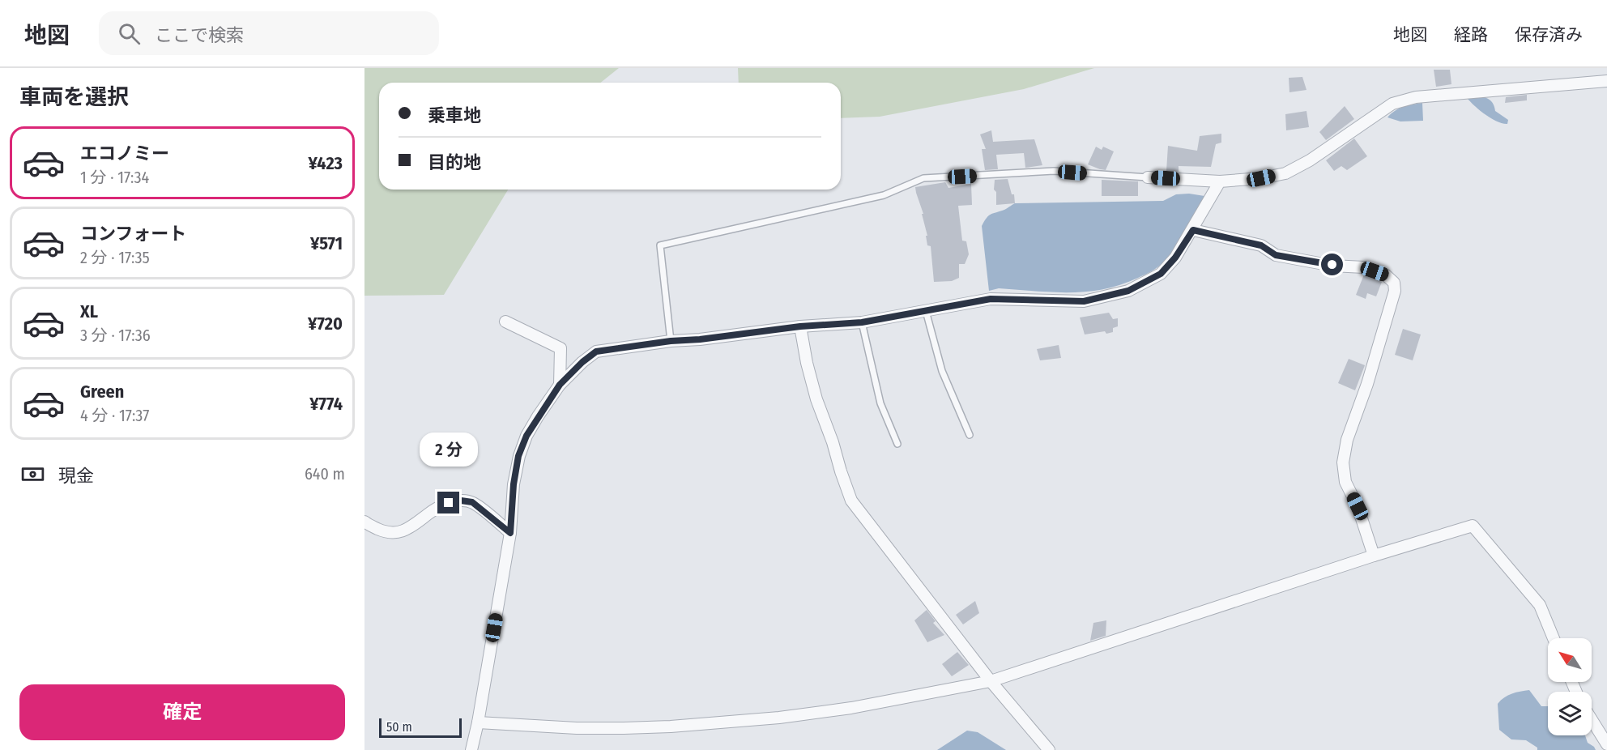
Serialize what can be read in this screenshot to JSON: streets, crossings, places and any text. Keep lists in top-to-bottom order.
{
  "scale_bar": "50 m",
  "north": "top left",
  "page": {
    "header": "地図",
    "search": "ここで検索",
    "nav": ["地図", "経路", "保存済み"],
    "heading": "車両を選択",
    "banner": ["乗車地", "目的地"],
    "list": [
      {
        "name": "エコノミー",
        "note": "1 分 · 17:34",
        "value": "¥423"
      },
      {
        "name": "コンフォート",
        "note": "2 分 · 17:35",
        "value": "¥571"
      },
      {
        "name": "XL",
        "note": "3 分 · 17:36",
        "value": "¥720"
      },
      {
        "name": "Green",
        "note": "4 分 · 17:37",
        "value": "¥774"
      }
    ],
    "bubble": "2 分",
    "pay": ["現金", "640 m"],
    "buttons": "確定",
    "scale": "50 m"
  }
}
